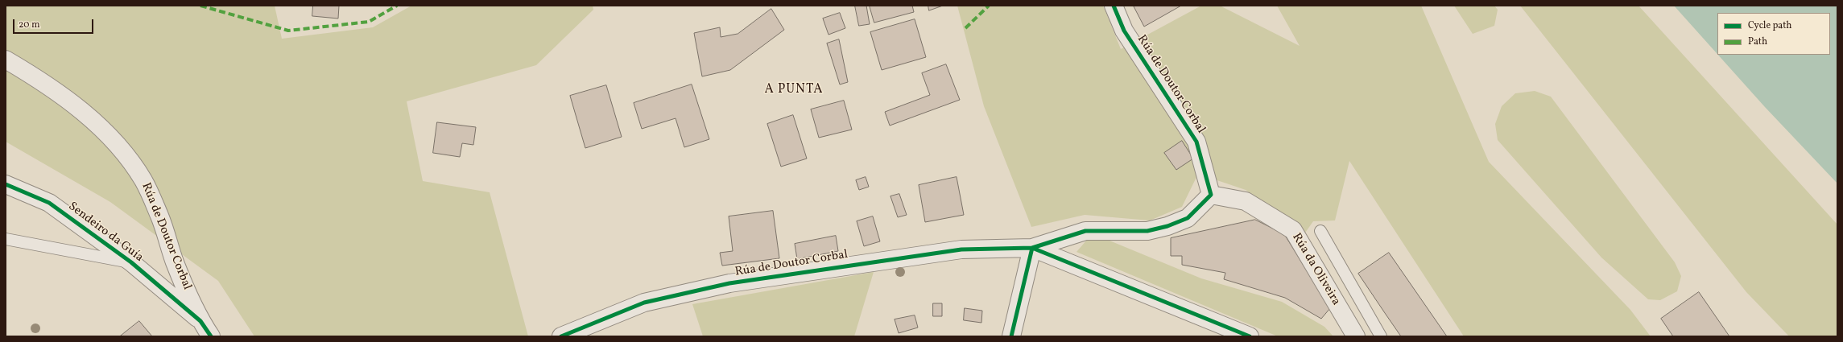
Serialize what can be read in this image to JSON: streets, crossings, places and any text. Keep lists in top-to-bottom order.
{
  "streets": {
    "street": ["Rúa de Doutor Corbal", "Sendeiro da Guía", "Rúa da Oliveira"]
  },
  "crossings": [
    ["Rúa de Doutor Corbal", "Sendeiro da Guía"],
    ["Rúa de Doutor Corbal", "Rúa da Oliveira"]
  ],
  "districts": ["A PUNTA"],
  "legend": ["Cycle path", "Path"],
  "scale_bar": "20 m"
}
